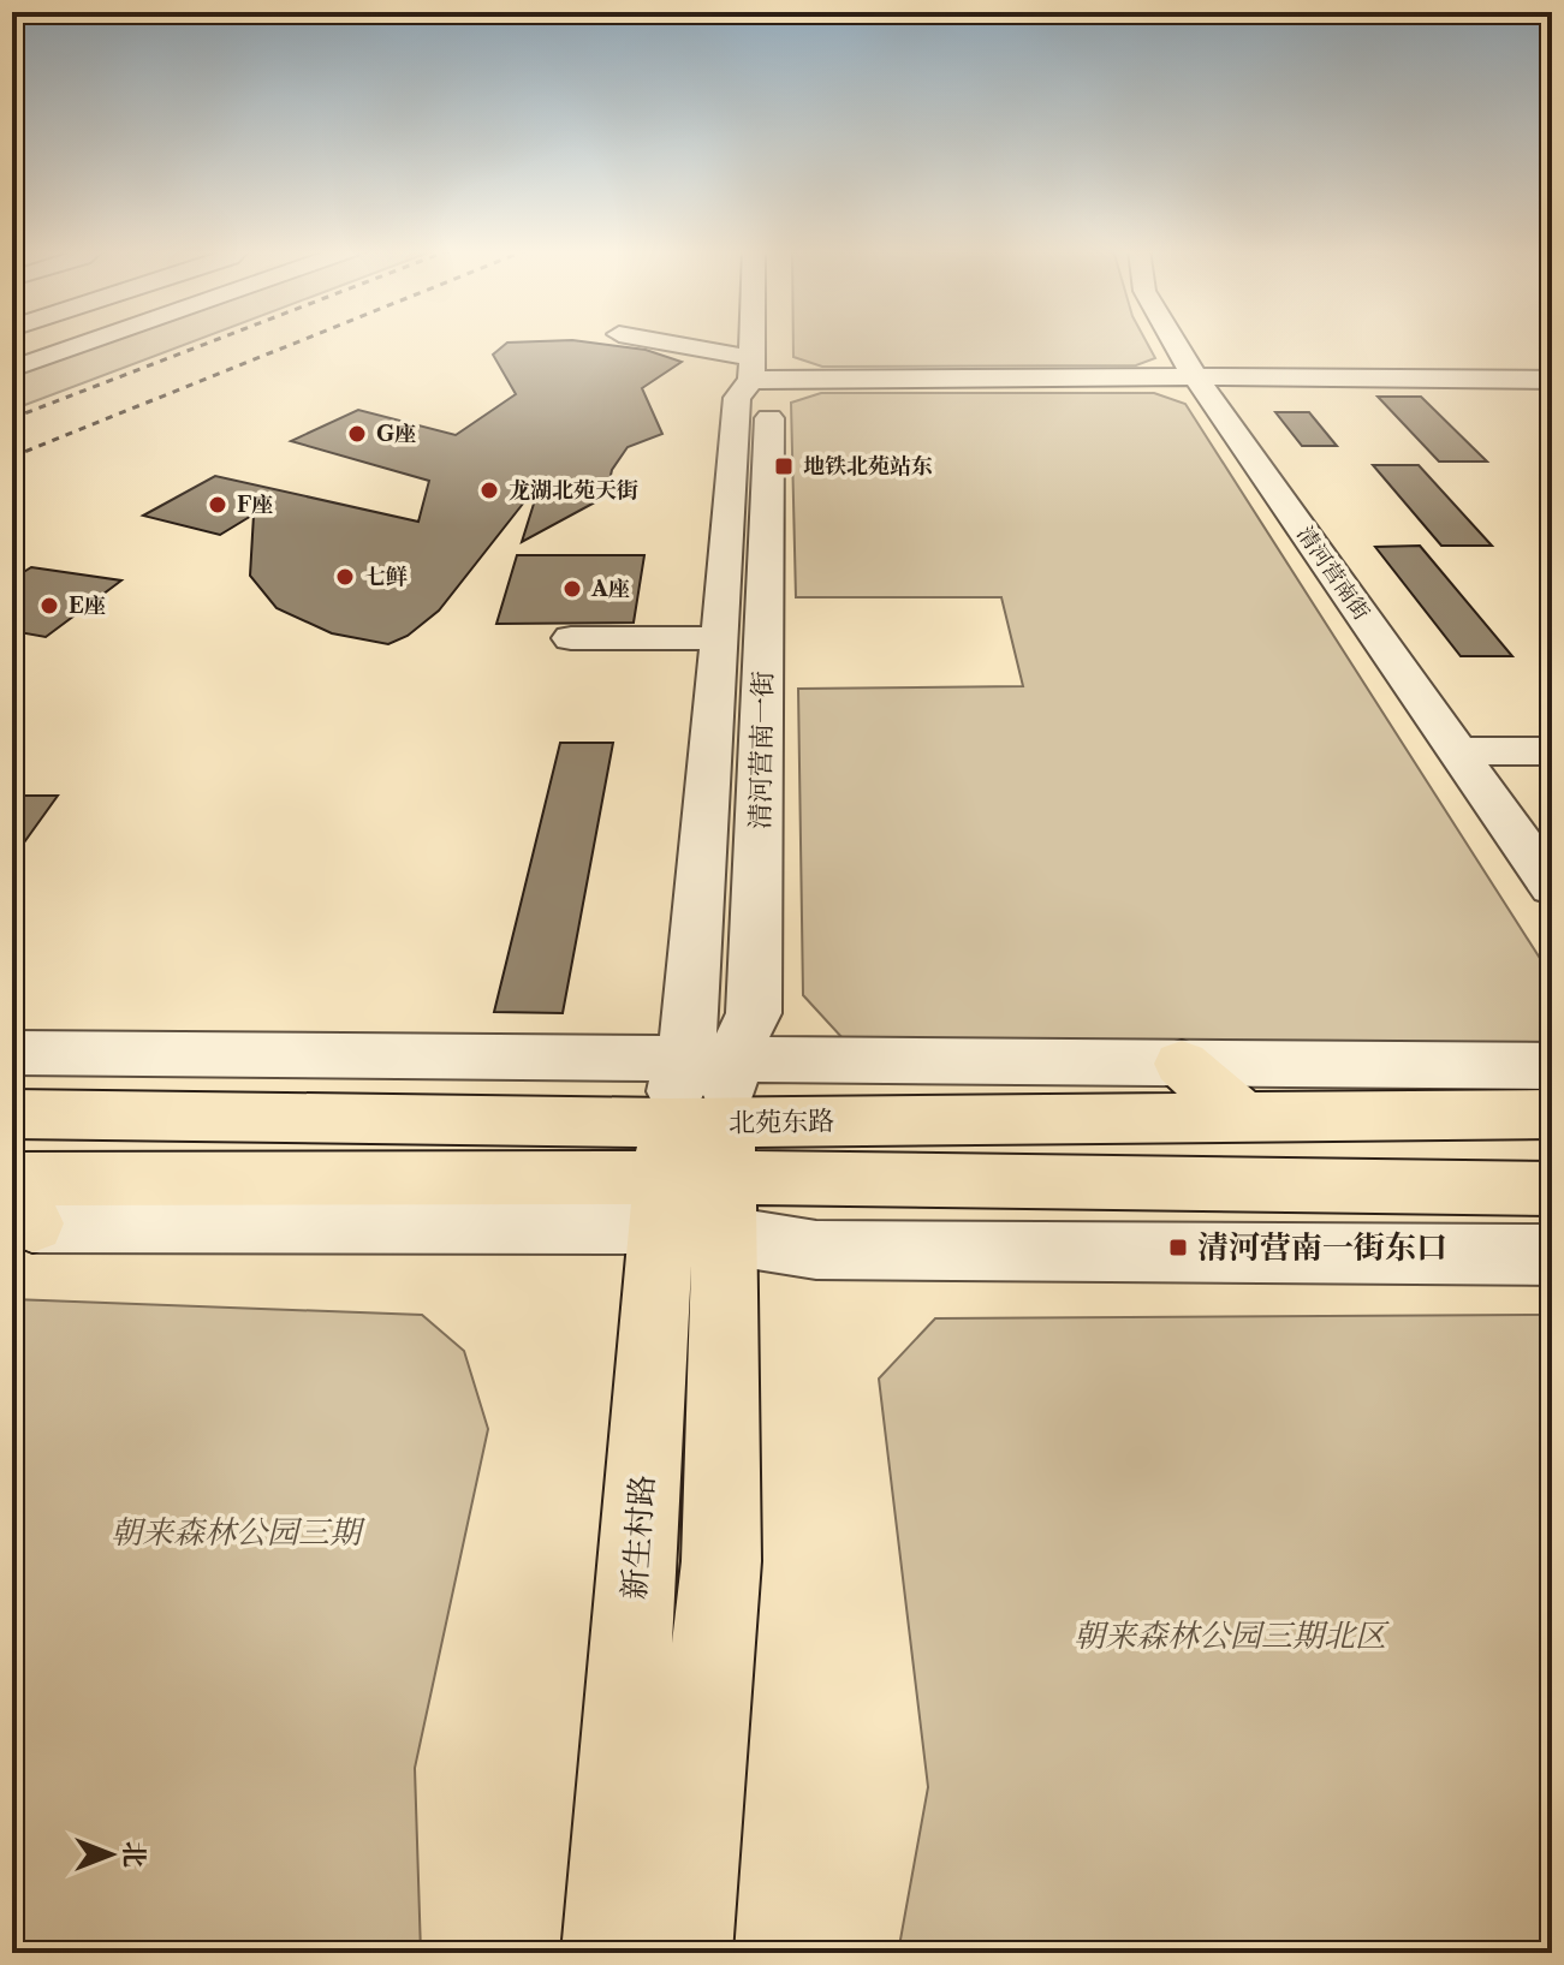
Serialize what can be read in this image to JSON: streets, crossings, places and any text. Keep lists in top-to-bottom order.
{
  "streets": {
    "main road": ["北苑东路", "新生村路"],
    "street": ["清河营南街", "清河营南一街"]
  },
  "crossings": [
    ["清河营南一街", "北苑东路"],
    ["清河营南一街", "新生村路"],
    ["北苑东路", "新生村路"]
  ],
  "parks": ["朝来森林公园三期", "朝来森林公园三期北区"],
  "places": {
    "other": [
      "G座",
      "龙湖北苑天街",
      "F座",
      "七鲜",
      "A座",
      "E座"
    ],
    "transit": ["地铁北苑站东", "清河营南一街东口"]
  },
  "north": "right"
}
